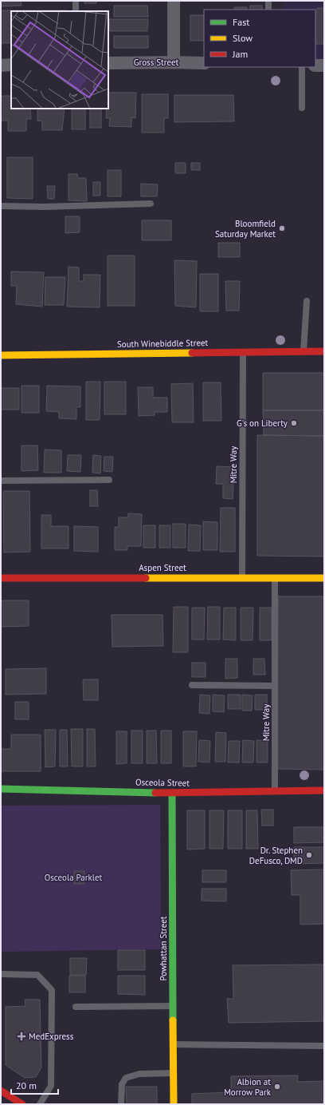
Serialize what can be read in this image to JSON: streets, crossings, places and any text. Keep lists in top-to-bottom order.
{
  "streets": {
    "street": [
      "Gross Street",
      "South Winebiddle Street",
      "Aspen Street",
      "Osceola Street",
      "Powhattan Street"
    ],
    "lane": ["Mitre Way"]
  },
  "crossings": [
    ["South Winebiddle Street", "Mitre Way"],
    ["Mitre Way", "Aspen Street"],
    ["Mitre Way", "Osceola Street"],
    ["Osceola Street", "Powhattan Street"]
  ],
  "parks": ["Osceola Parklet"],
  "places": {
    "other": [
      "Bloomfield Saturday Market",
      "G's on Liberty",
      "Dr. Stephen DeFusco, DMD",
      "Albion at Morrow Park"
    ],
    "health": ["MedExpress"]
  },
  "legend": ["Fast", "Slow", "Jam"],
  "scale_bar": "20 m"
}
